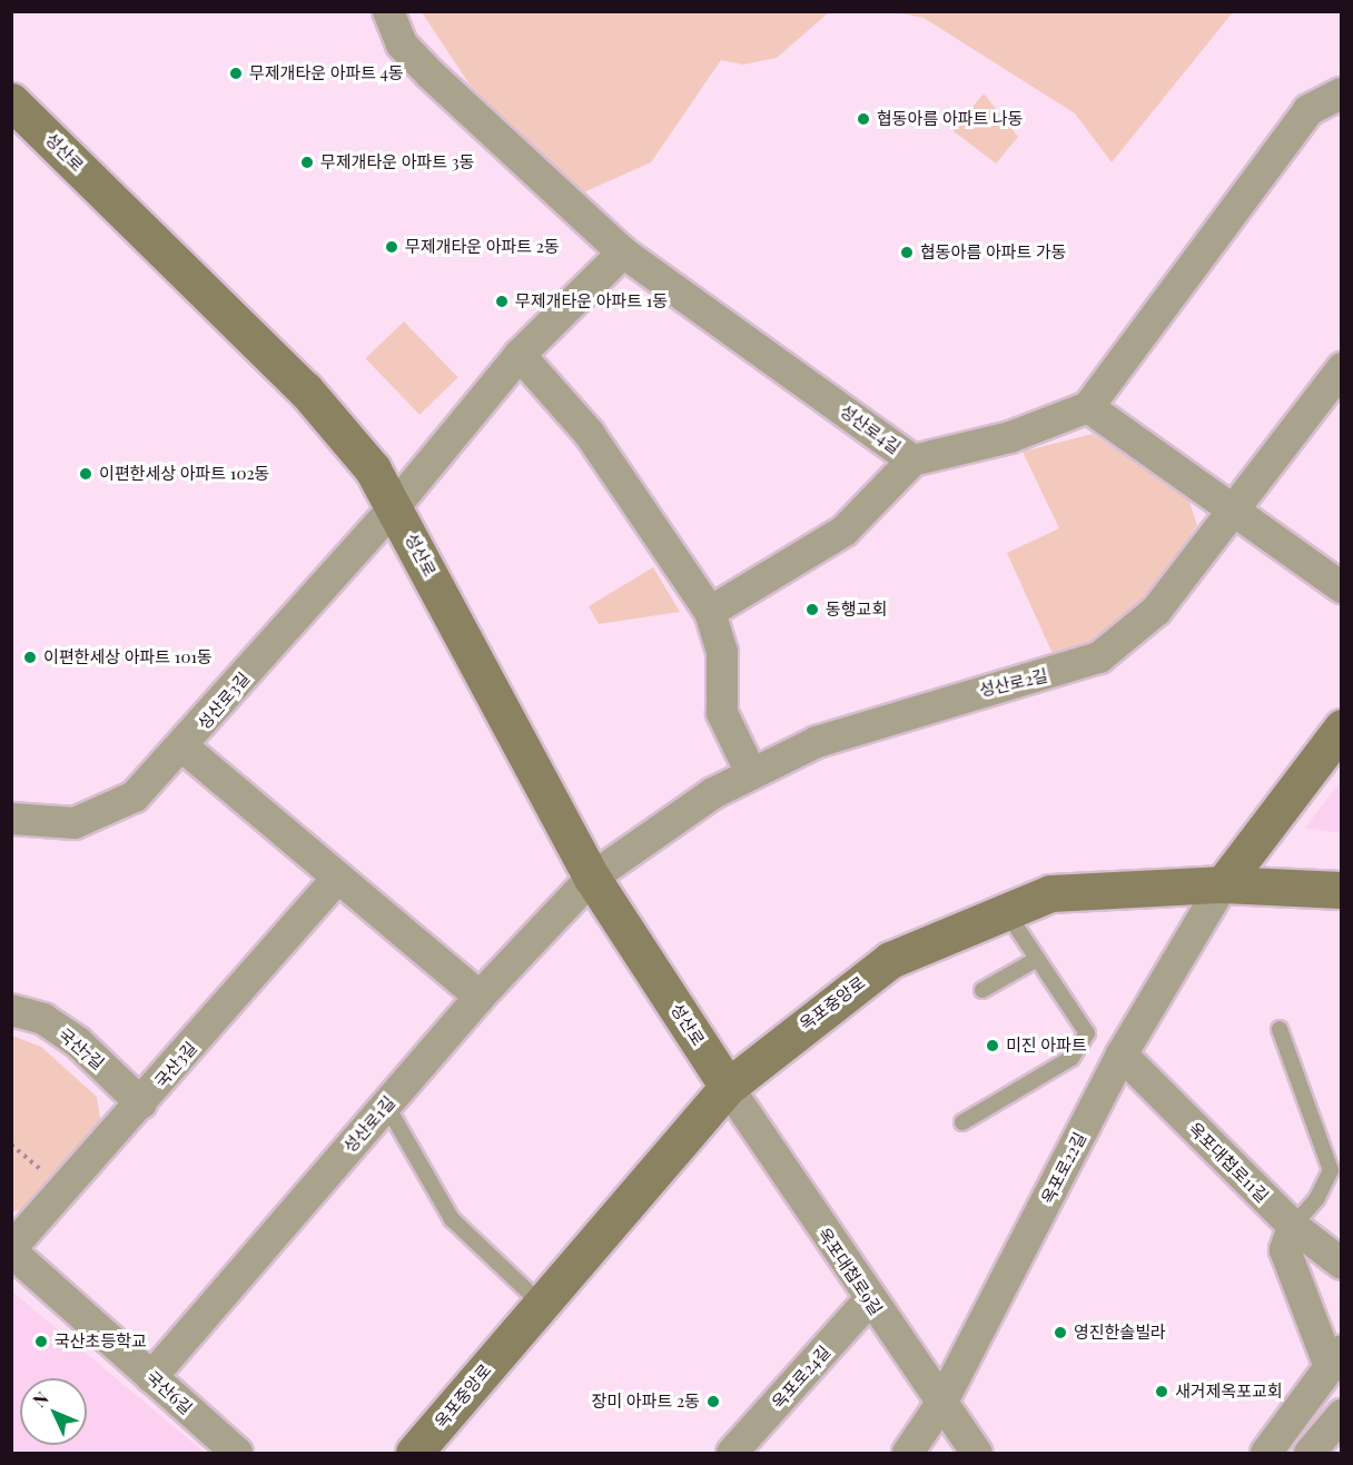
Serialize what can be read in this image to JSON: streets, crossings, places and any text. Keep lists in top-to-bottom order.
{
  "streets": {
    "street": [
      "성산로",
      "성산로4길",
      "성산로2길",
      "성산로3길",
      "옥포중앙로",
      "국산7길",
      "국산3길",
      "성산로1길",
      "옥포대첩로11길",
      "옥포로22길",
      "옥포대첩로9길",
      "옥포로24길",
      "국산6길"
    ]
  },
  "crossings": [
    ["성산로", "성산로2길"],
    ["성산로", "성산로3길"],
    ["성산로", "옥포중앙로"],
    ["성산로", "성산로1길"],
    ["성산로", "옥포대첩로9길"],
    ["성산로2길", "성산로1길"],
    ["옥포중앙로", "옥포로22길"],
    ["옥포중앙로", "옥포대첩로9길"],
    ["국산7길", "국산3길"],
    ["국산3길", "국산6길"],
    ["성산로1길", "국산6길"],
    ["옥포대첩로11길", "옥포로22길"],
    ["옥포로22길", "옥포대첩로9길"],
    ["옥포대첩로9길", "옥포로24길"]
  ],
  "places": [
    "무제개타운 아파트 4동",
    "협동아름 아파트 나동",
    "무제개타운 아파트 3동",
    "무제개타운 아파트 2동",
    "협동아름 아파트 가동",
    "무제개타운 아파트 1동",
    "이편한세상 아파트 102동",
    "동행교회",
    "이편한세상 아파트 101동",
    "미진 아파트",
    "영진한솔빌라",
    "국산초등학교",
    "새거제옥포교회",
    "장미 아파트 2동"
  ],
  "north": "top left"
}
